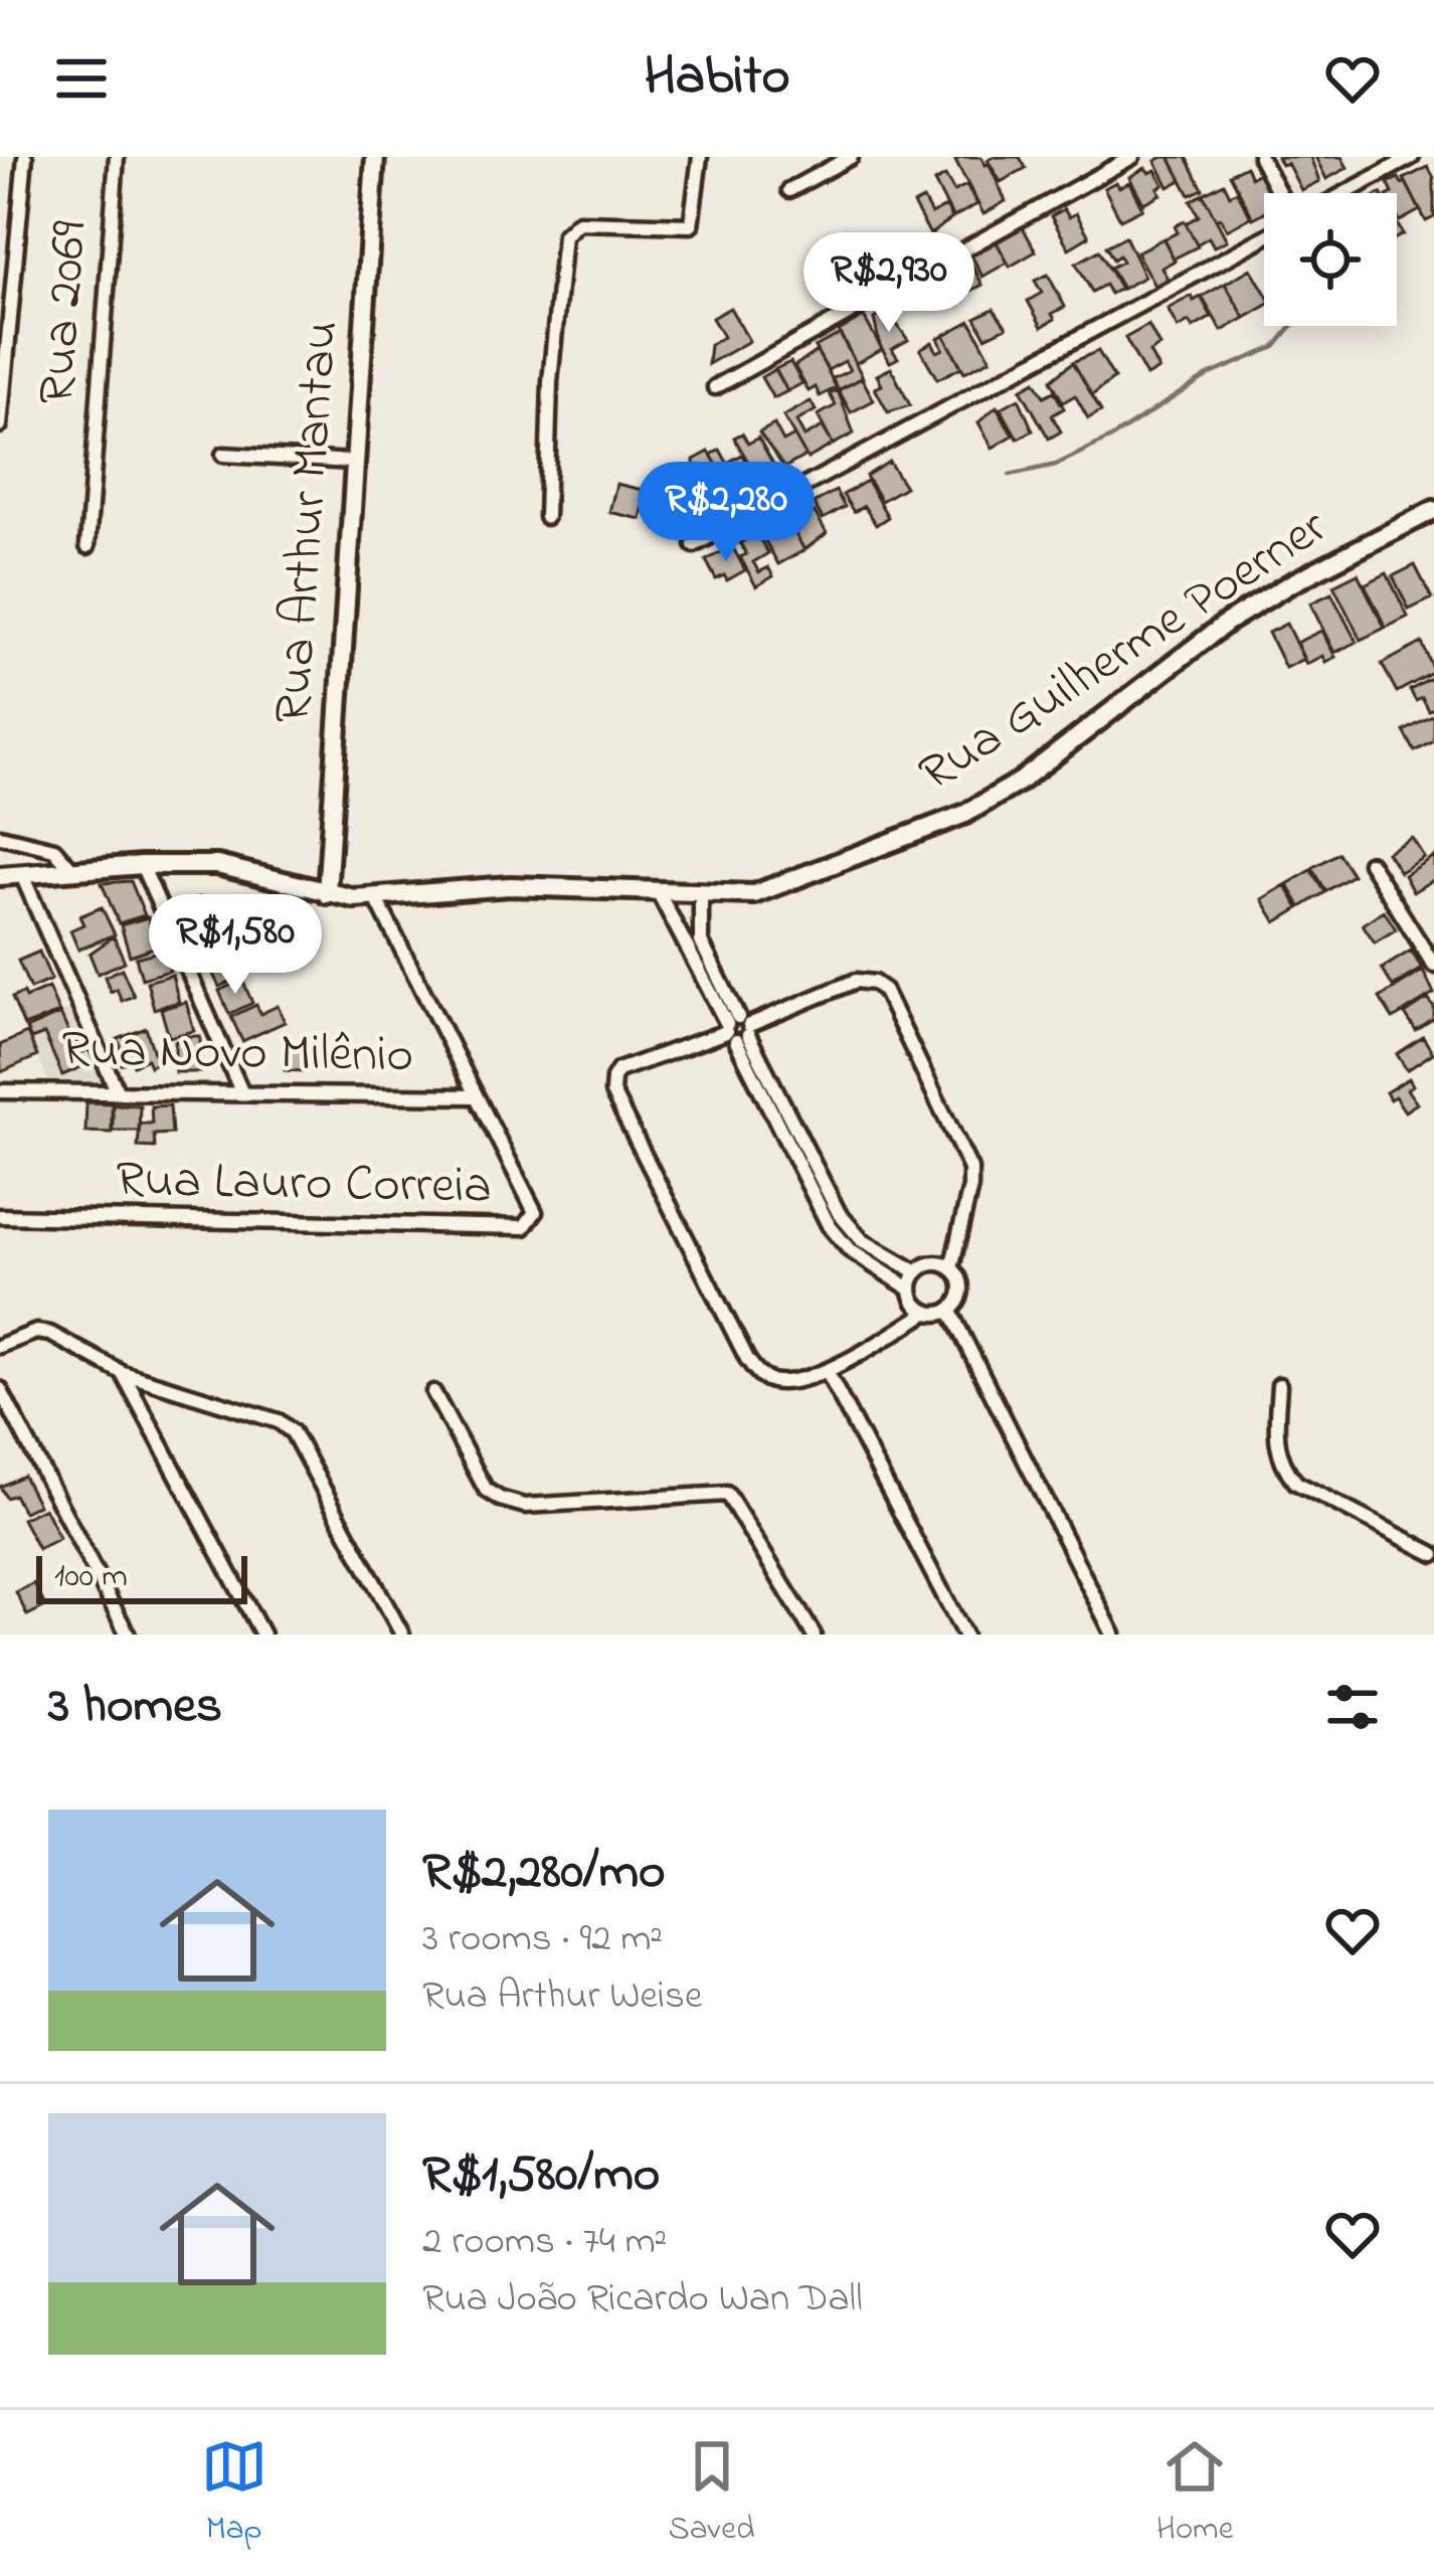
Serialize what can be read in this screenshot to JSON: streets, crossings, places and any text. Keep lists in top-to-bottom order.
{
  "streets": {
    "street": [
      "Rua 2069",
      "Rua Arthur Mantau",
      "Rua Guilherme Poerner",
      "Rua Novo Milênio",
      "Rua Lauro Correia"
    ]
  },
  "crossings": [
    ["Rua Arthur Mantau", "Rua Guilherme Poerner"],
    ["Rua Guilherme Poerner", "Rua Lauro Correia"],
    ["Rua Novo Milênio", "Rua Lauro Correia"]
  ],
  "scale_bar": "100 m",
  "page": {
    "header": "Habito",
    "price": ["R$2,930", "R$2,280", "R$1,580"],
    "scale": "100 m",
    "heading": "3 homes",
    "list": [
      {
        "name": "R$2,280/mo",
        "note": "3 rooms · 92 m² · Rua Arthur Weise"
      },
      {
        "name": "R$1,580/mo",
        "note": "2 rooms · 74 m² · Rua João Ricardo Wan Dall"
      }
    ],
    "tabs": ["Map", "Saved", "Home"]
  }
}
